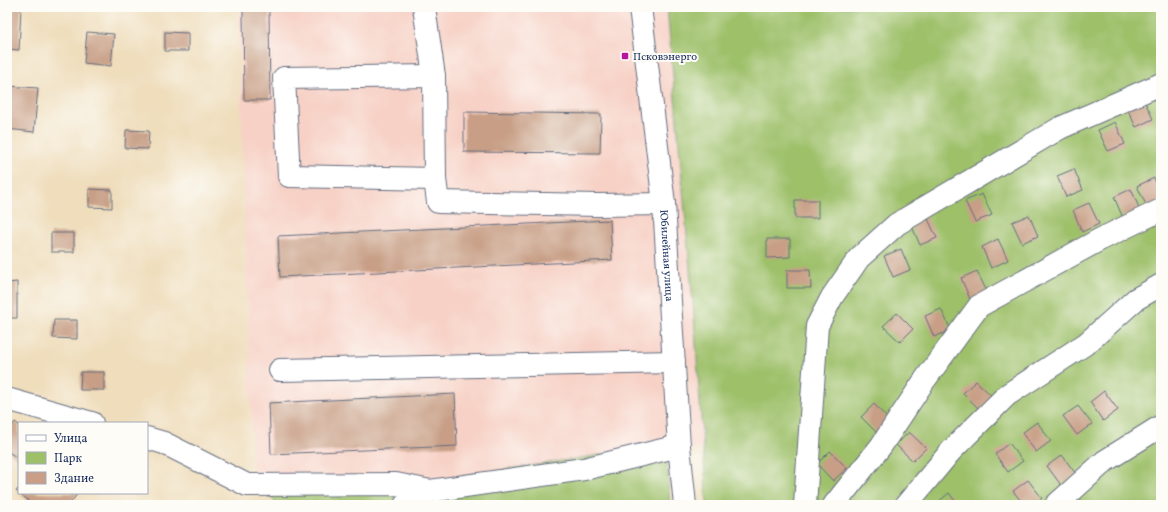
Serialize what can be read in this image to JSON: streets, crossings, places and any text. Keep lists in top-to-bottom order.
{
  "streets": {
    "street": ["Юбилейная улица"]
  },
  "places": {
    "transit": ["Псковэнерго"]
  },
  "legend": ["Улица", "Парк", "Здание"]
}
